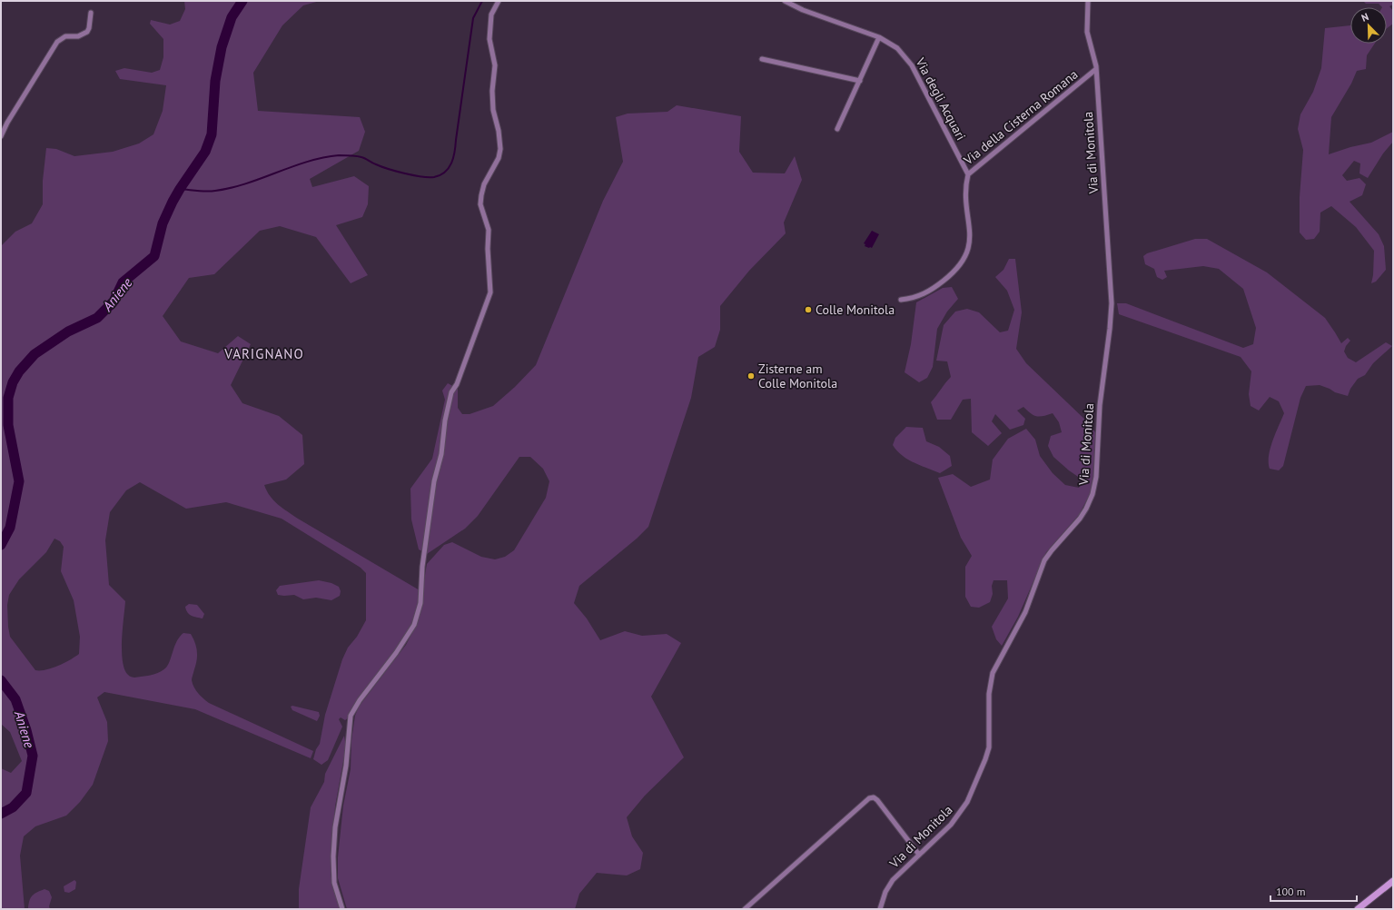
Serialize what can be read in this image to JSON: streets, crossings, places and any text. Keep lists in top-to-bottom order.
{
  "streets": {
    "street": ["Via degli Acquari", "Via della Cisterna Romana", "Via di Monitola"]
  },
  "crossings": [
    ["Via degli Acquari", "Via della Cisterna Romana"],
    ["Via della Cisterna Romana", "Via di Monitola"]
  ],
  "districts": ["VARIGNANO"],
  "water": ["Aniene"],
  "places": ["Colle Monitola", "Zisterne am Colle Monitola"],
  "scale_bar": "100 m",
  "north": "top left"
}
